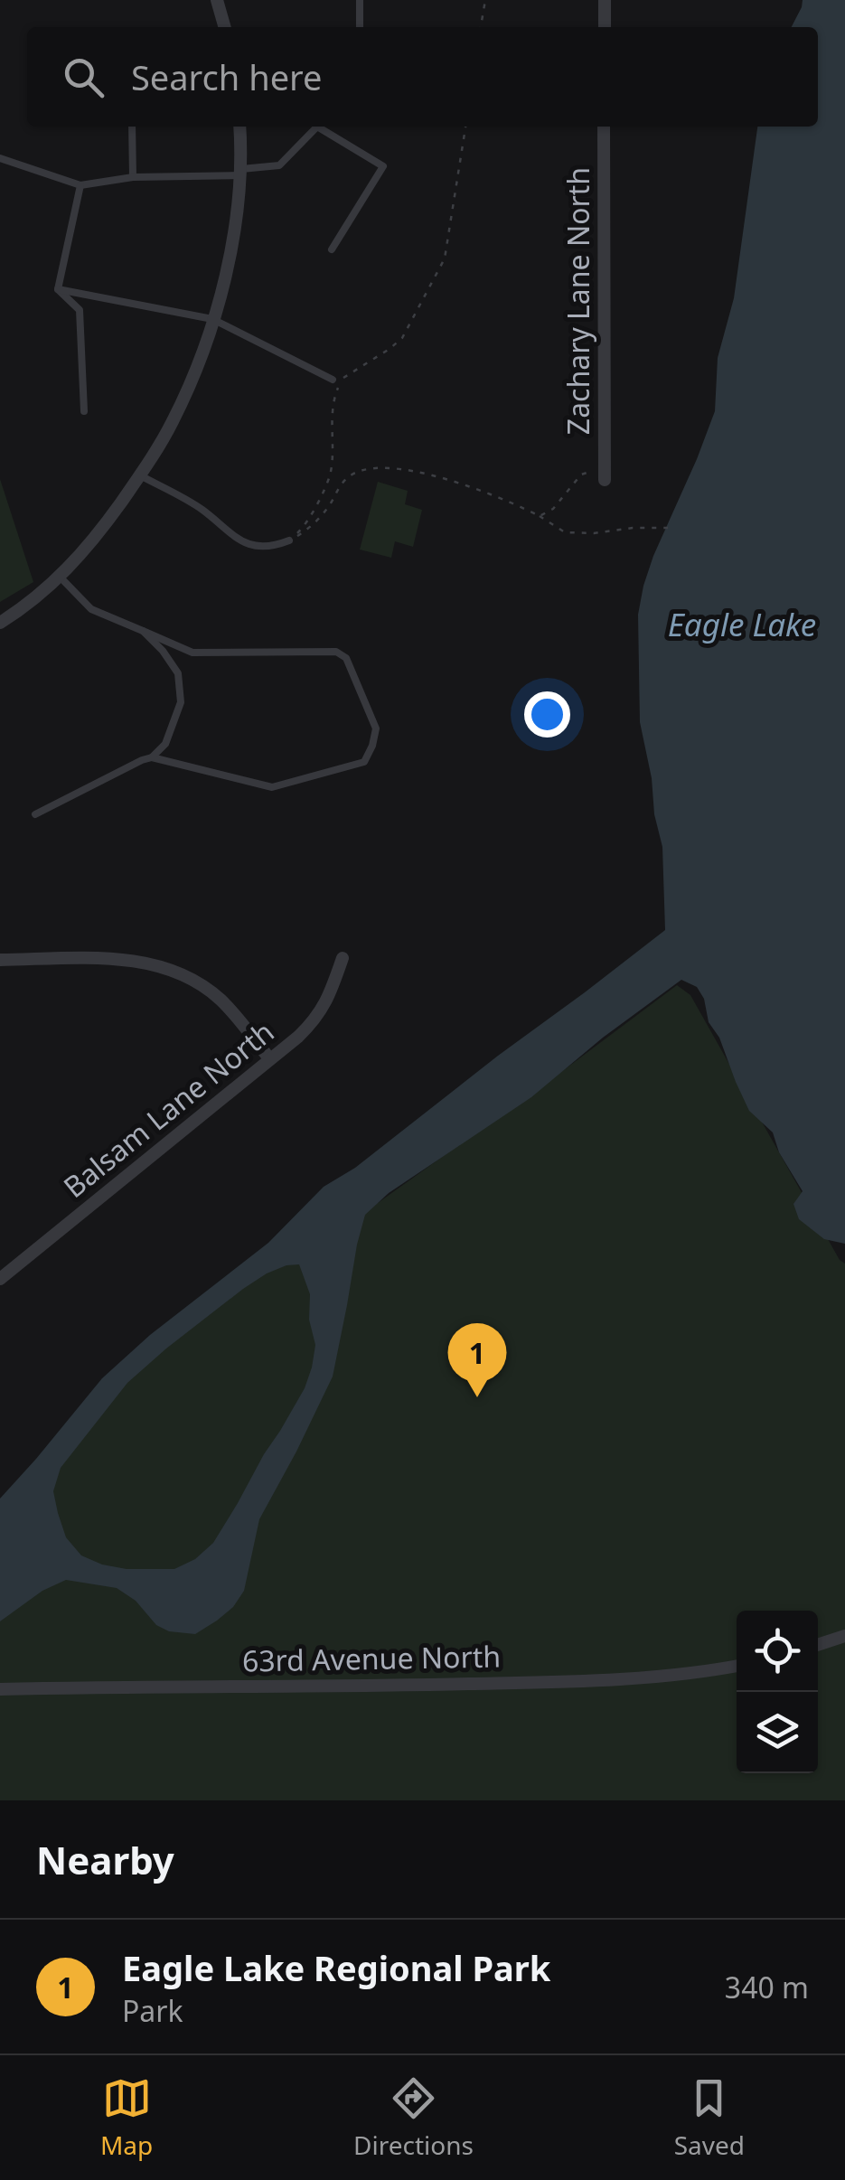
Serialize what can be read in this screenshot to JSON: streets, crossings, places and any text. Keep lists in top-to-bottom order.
{
  "streets": {
    "street": ["Zachary Lane North", "Balsam Lane North", "63rd Avenue North"]
  },
  "water": ["Eagle Lake"],
  "page": {
    "search": "Search here",
    "pins": "1",
    "heading": "Nearby",
    "list": [
      {
        "mark": "1",
        "name": "Eagle Lake Regional Park",
        "note": "Park",
        "value": "340 m"
      }
    ],
    "nav": ["Map", "Directions", "Saved"]
  }
}
